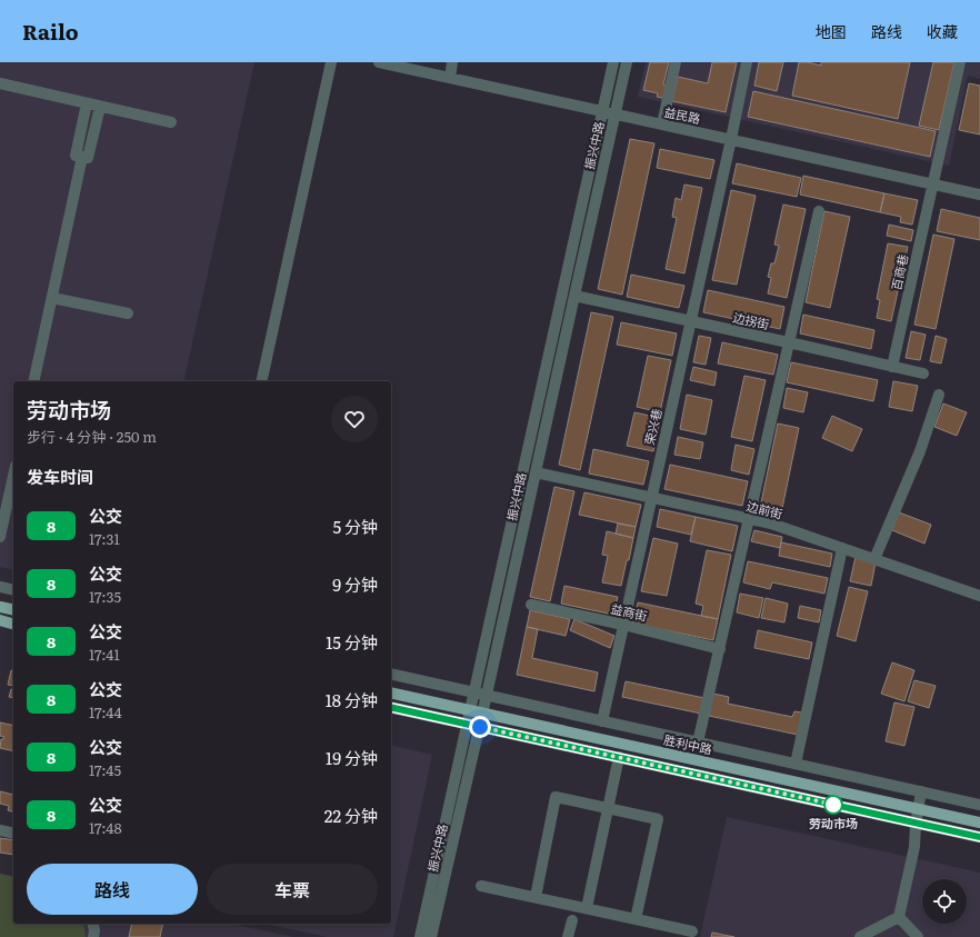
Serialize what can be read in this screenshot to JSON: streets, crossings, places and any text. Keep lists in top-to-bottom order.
{
  "streets": {
    "main road": ["胜利中路"],
    "street": [
      "益民路",
      "振兴中路",
      "百商巷",
      "边拐街",
      "荣兴巷",
      "边前街",
      "益商街"
    ]
  },
  "crossings": [
    ["益民路", "振兴中路"],
    ["益民路", "百商巷"],
    ["益民路", "荣兴巷"],
    ["振兴中路", "边拐街"],
    ["振兴中路", "边前街"],
    ["振兴中路", "胜利中路"],
    ["百商巷", "边拐街"],
    ["边拐街", "荣兴巷"],
    ["荣兴巷", "边前街"],
    ["荣兴巷", "益商街"]
  ],
  "places": ["劳动市场"],
  "lines": ["bus line 8"],
  "page": {
    "header": "Railo",
    "nav": ["地图", "路线", "收藏"],
    "heading": [
      ["劳动市场", "步行 · 4 分钟 · 250 m"],
      "发车时间"
    ],
    "list": [
      {
        "mark": "8",
        "name": "公交",
        "note": "17:31",
        "value": "5 分钟"
      },
      {
        "mark": "8",
        "name": "公交",
        "note": "17:35",
        "value": "9 分钟"
      },
      {
        "mark": "8",
        "name": "公交",
        "note": "17:41",
        "value": "15 分钟"
      },
      {
        "mark": "8",
        "name": "公交",
        "note": "17:44",
        "value": "18 分钟"
      },
      {
        "mark": "8",
        "name": "公交",
        "note": "17:45",
        "value": "19 分钟"
      },
      {
        "mark": "8",
        "name": "公交",
        "note": "17:48",
        "value": "22 分钟"
      }
    ],
    "buttons": ["路线", "车票"]
  }
}
